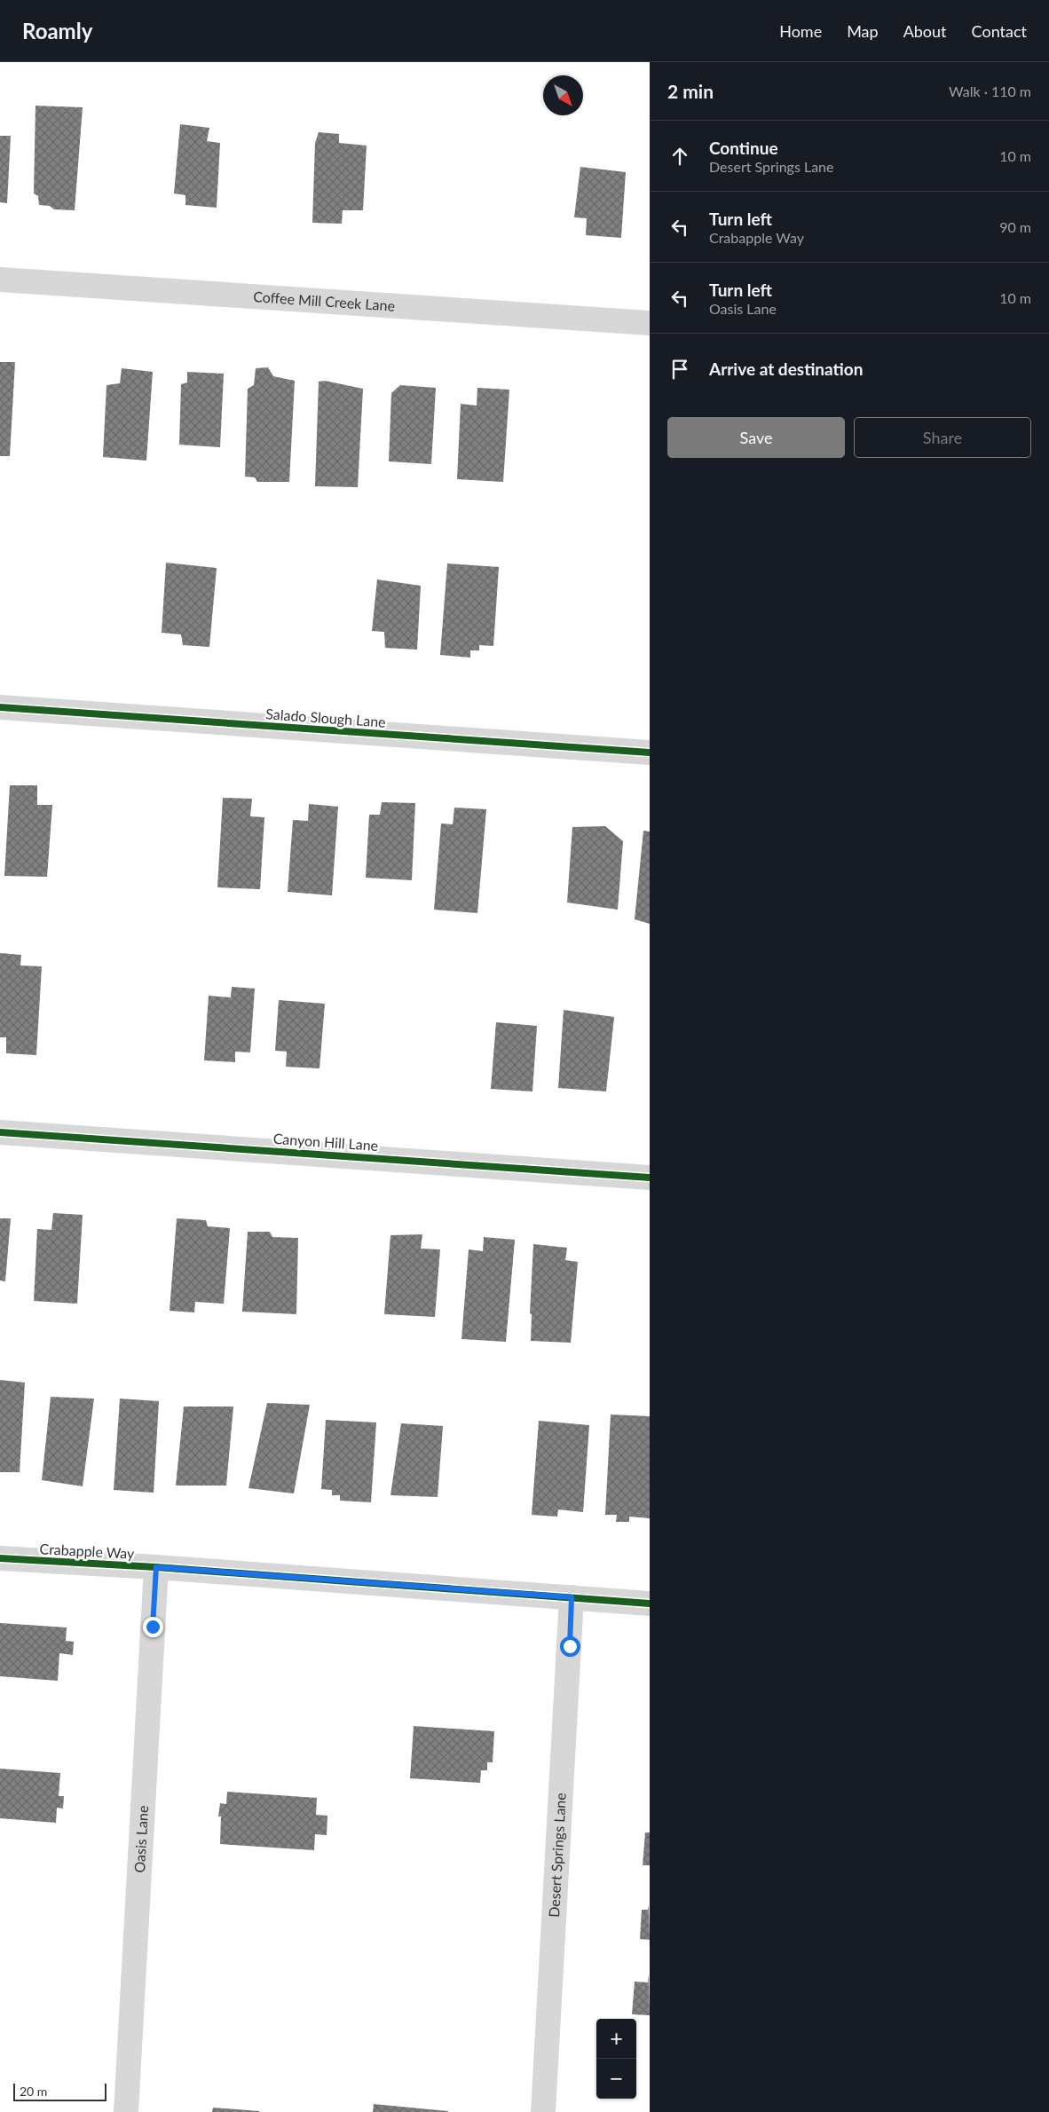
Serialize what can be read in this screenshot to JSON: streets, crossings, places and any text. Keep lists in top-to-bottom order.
{
  "streets": {
    "street": [
      "Coffee Mill Creek Lane",
      "Salado Slough Lane",
      "Canyon Hill Lane",
      "Crabapple Way",
      "Oasis Lane",
      "Desert Springs Lane"
    ]
  },
  "crossings": [
    ["Crabapple Way", "Oasis Lane"],
    ["Crabapple Way", "Desert Springs Lane"]
  ],
  "scale_bar": "20 m",
  "north": "bottom right",
  "page": {
    "header": "Roamly",
    "nav": [
      "Home",
      "Map",
      "About",
      "Contact"
    ],
    "heading": ["2 min", "Walk · 110 m"],
    "list": [
      ["Continue", "Desert Springs Lane", "10 m"],
      ["Turn left", "Crabapple Way", "90 m"],
      ["Turn left", "Oasis Lane", "10 m"],
      "Arrive at destination"
    ],
    "buttons": ["Save", "Share"],
    "map_buttons": ["+", "−"],
    "scale": "20 m"
  }
}
